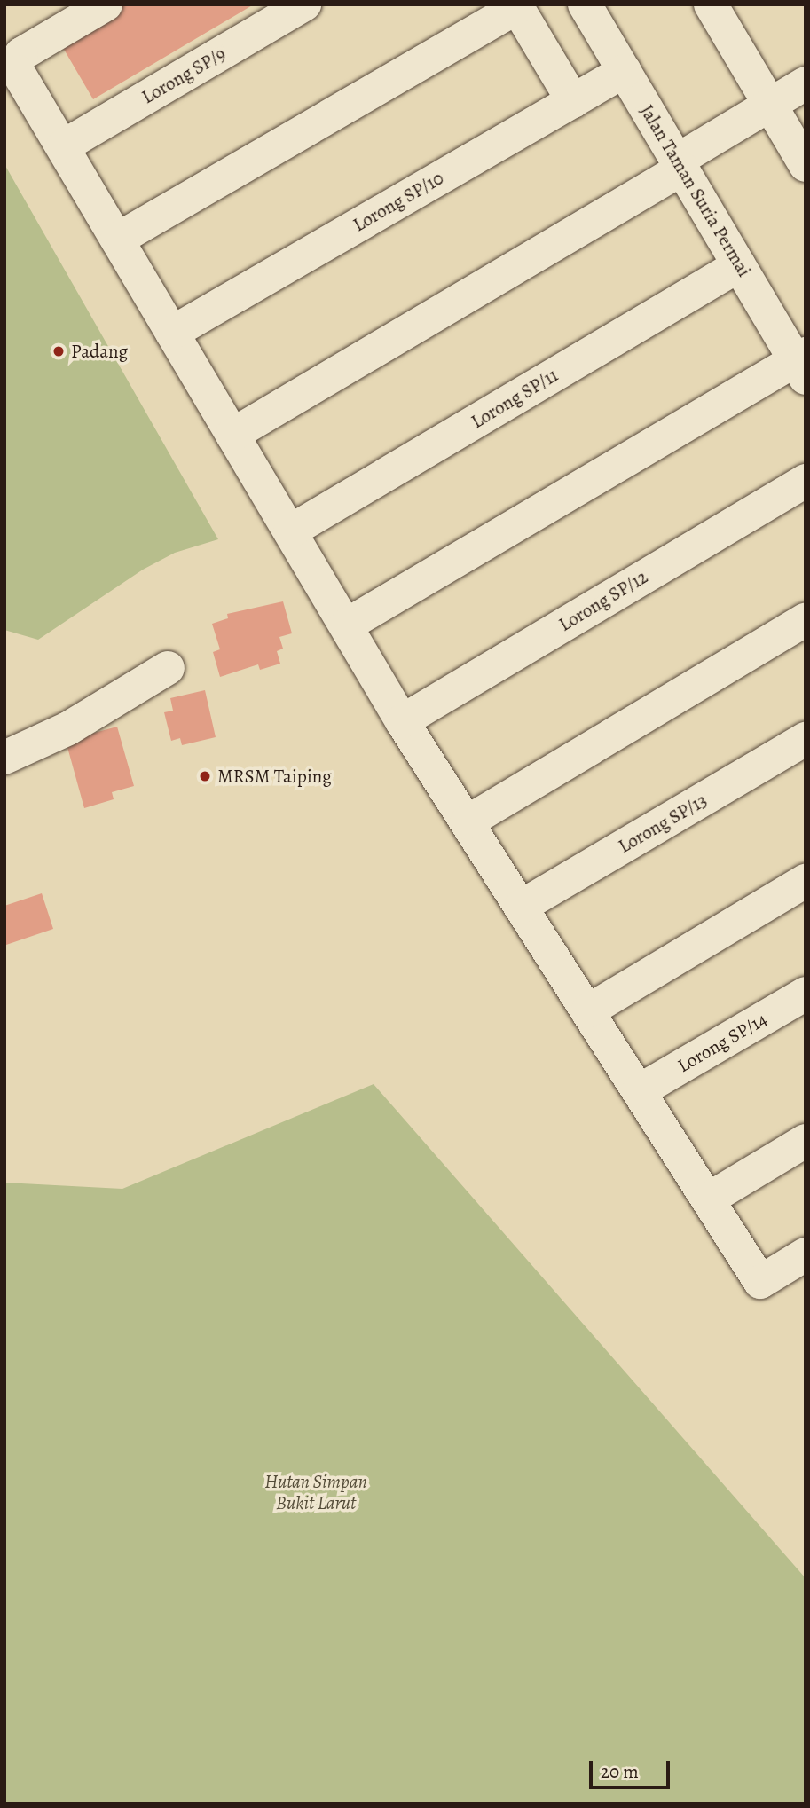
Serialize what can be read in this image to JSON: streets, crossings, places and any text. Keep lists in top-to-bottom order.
{
  "streets": {
    "street": [
      "Lorong SP/9",
      "Jalan Taman Suria Permai",
      "Lorong SP/10",
      "Lorong SP/11",
      "Lorong SP/12",
      "Lorong SP/13",
      "Lorong SP/14"
    ]
  },
  "crossings": [
    ["Jalan Taman Suria Permai", "Lorong SP/10"],
    ["Jalan Taman Suria Permai", "Lorong SP/11"]
  ],
  "parks": ["Hutan Simpan Bukit Larut"],
  "places": ["Padang", "MRSM Taiping"],
  "scale_bar": "20 m"
}
